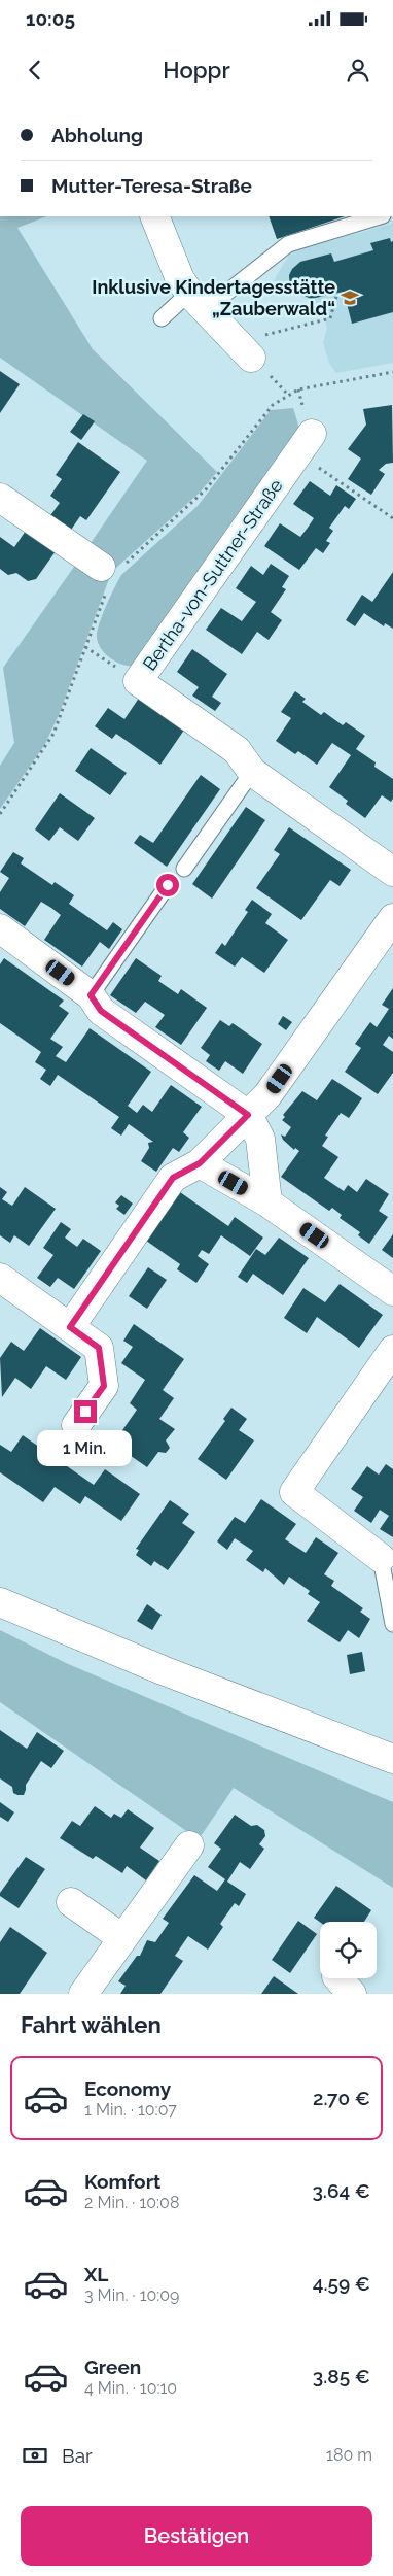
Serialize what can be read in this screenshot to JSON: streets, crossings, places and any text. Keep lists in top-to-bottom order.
{
  "streets": {
    "street": ["Bertha-von-Suttner-Straße"]
  },
  "places": {
    "school or university": ["Inklusive Kindertagesstätte „Zauberwald“"]
  },
  "page": {
    "status": "10:05",
    "header": "Hoppr",
    "banner": ["Abholung", "Mutter-Teresa-Straße"],
    "bubble": "1 Min.",
    "heading": "Fahrt wählen",
    "list": [
      {
        "name": "Economy",
        "note": "1 Min. · 10:07",
        "value": "2.70 €"
      },
      {
        "name": "Komfort",
        "note": "2 Min. · 10:08",
        "value": "3.64 €"
      },
      {
        "name": "XL",
        "note": "3 Min. · 10:09",
        "value": "4.59 €"
      },
      {
        "name": "Green",
        "note": "4 Min. · 10:10",
        "value": "3.85 €"
      }
    ],
    "pay": ["Bar", "180 m"],
    "buttons": "Bestätigen"
  }
}
